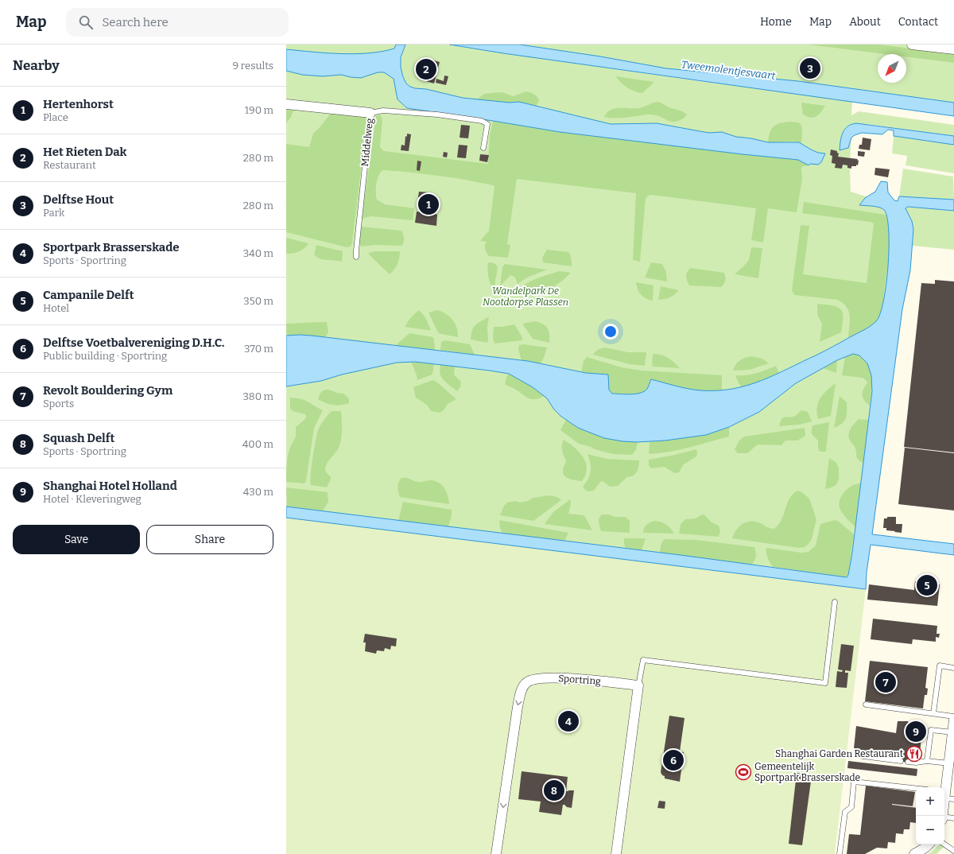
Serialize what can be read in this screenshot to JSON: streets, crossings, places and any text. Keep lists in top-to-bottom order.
{
  "streets": {
    "street": ["Middelweg", "Sportring"]
  },
  "water": ["Tweemolentjesvaart"],
  "parks": ["Wandelpark De Nootdorpse Plassen"],
  "places": {
    "restaurant": ["Shanghai Garden Restaurant"],
    "sports": ["Gemeentelijk Sportpark Brasserskade"]
  },
  "north": "bottom left",
  "page": {
    "header": "Map",
    "search": "Search here",
    "nav": [
      "Home",
      "Map",
      "About",
      "Contact"
    ],
    "heading": ["Nearby", "9 results"],
    "pins": [
      "3",
      "2",
      "1",
      "5",
      "7",
      "4",
      "9",
      "6",
      "8"
    ],
    "list": [
      {
        "mark": "1",
        "name": "Hertenhorst",
        "note": "Place",
        "value": "190 m"
      },
      {
        "mark": "2",
        "name": "Het Rieten Dak",
        "note": "Restaurant",
        "value": "280 m"
      },
      {
        "mark": "3",
        "name": "Delftse Hout",
        "note": "Park",
        "value": "280 m"
      },
      {
        "mark": "4",
        "name": "Sportpark Brasserskade",
        "note": "Sports · Sportring",
        "value": "340 m"
      },
      {
        "mark": "5",
        "name": "Campanile Delft",
        "note": "Hotel",
        "value": "350 m"
      },
      {
        "mark": "6",
        "name": "Delftse Voetbalvereniging D.H.C.",
        "note": "Public building · Sportring",
        "value": "370 m"
      },
      {
        "mark": "7",
        "name": "Revolt Bouldering Gym",
        "note": "Sports",
        "value": "380 m"
      },
      {
        "mark": "8",
        "name": "Squash Delft",
        "note": "Sports · Sportring",
        "value": "400 m"
      },
      {
        "mark": "9",
        "name": "Shanghai Hotel Holland",
        "note": "Hotel · Kleveringweg",
        "value": "430 m"
      }
    ],
    "buttons": ["Save", "Share"],
    "map_buttons": ["+", "−"]
  }
}
